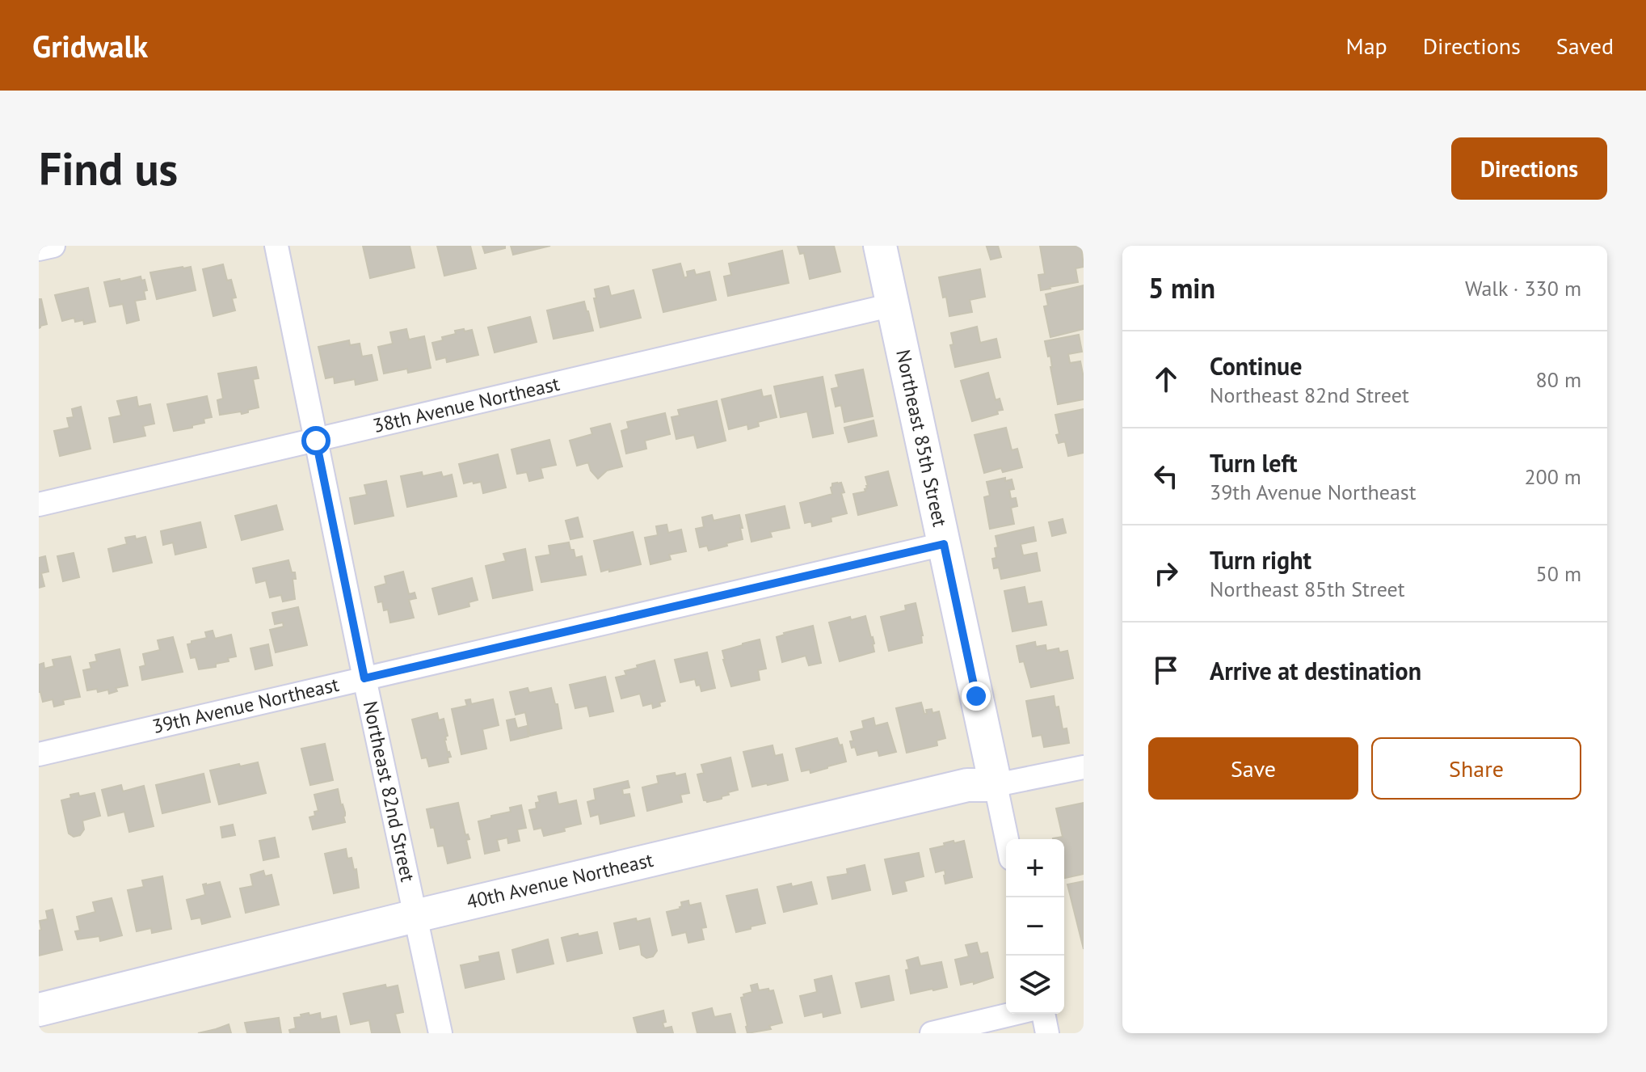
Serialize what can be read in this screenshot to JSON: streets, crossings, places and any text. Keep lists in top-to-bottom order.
{
  "streets": {
    "street": [
      "38th Avenue Northeast",
      "Northeast 85th Street",
      "39th Avenue Northeast",
      "Northeast 82nd Street",
      "40th Avenue Northeast"
    ]
  },
  "crossings": [
    ["38th Avenue Northeast", "Northeast 85th Street"],
    ["38th Avenue Northeast", "Northeast 82nd Street"],
    ["Northeast 85th Street", "39th Avenue Northeast"],
    ["Northeast 85th Street", "40th Avenue Northeast"],
    ["39th Avenue Northeast", "Northeast 82nd Street"],
    ["Northeast 82nd Street", "40th Avenue Northeast"]
  ],
  "page": {
    "header": "Gridwalk",
    "nav": ["Map", "Directions", "Saved"],
    "buttons": [
      "Directions",
      ["Save", "Share"]
    ],
    "title": "Find us",
    "heading": ["5 min", "Walk · 330 m"],
    "list": [
      ["Continue", "Northeast 82nd Street", "80 m"],
      ["Turn left", "39th Avenue Northeast", "200 m"],
      ["Turn right", "Northeast 85th Street", "50 m"],
      "Arrive at destination"
    ],
    "map_buttons": ["+", "−"]
  }
}
